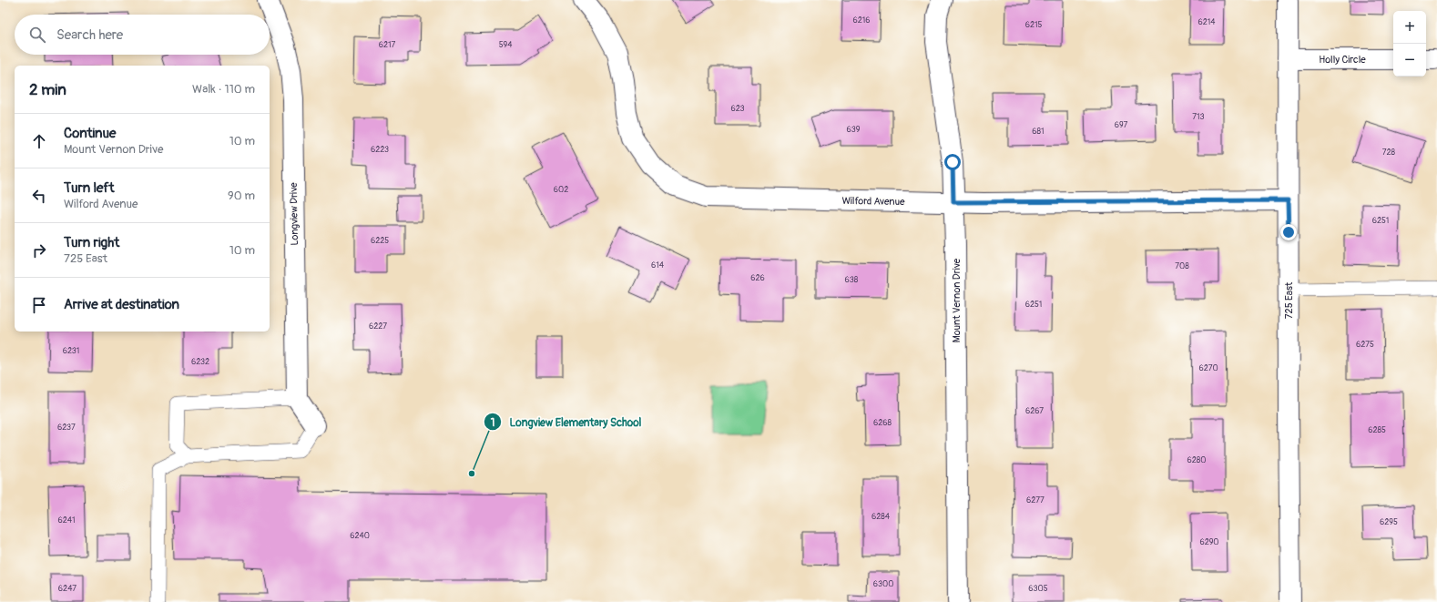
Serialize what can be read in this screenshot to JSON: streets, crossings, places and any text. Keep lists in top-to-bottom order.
{
  "streets": {
    "street": [
      "Holly Circle",
      "Wilford Avenue",
      "Longview Drive",
      "Mount Vernon Drive",
      "725 East"
    ]
  },
  "crossings": [
    ["Holly Circle", "725 East"],
    ["Wilford Avenue", "Mount Vernon Drive"],
    ["Wilford Avenue", "725 East"]
  ],
  "places": ["Longview Elementary School"],
  "house_numbers": [
    "6216",
    "6214",
    "6215",
    "6217",
    "594",
    "623",
    "713",
    "697",
    "639",
    "681",
    "6223",
    "728",
    "602",
    "6251",
    "6225",
    "614",
    "708",
    "626",
    "638",
    "6251",
    "6227",
    "6275",
    "6231",
    "6232",
    "6270",
    "6267",
    "6268",
    "6237",
    "6285",
    "6280",
    "6277",
    "6284",
    "6241",
    "6295",
    "6240",
    "6290",
    "6300",
    "6247",
    "6305"
  ],
  "page": {
    "map_buttons": ["+", "−"],
    "search": "Search here",
    "heading": ["2 min", "Walk · 110 m"],
    "list": [
      ["Continue", "Mount Vernon Drive", "10 m"],
      ["Turn left", "Wilford Avenue", "90 m"],
      ["Turn right", "725 East", "10 m"],
      "Arrive at destination"
    ]
  }
}
